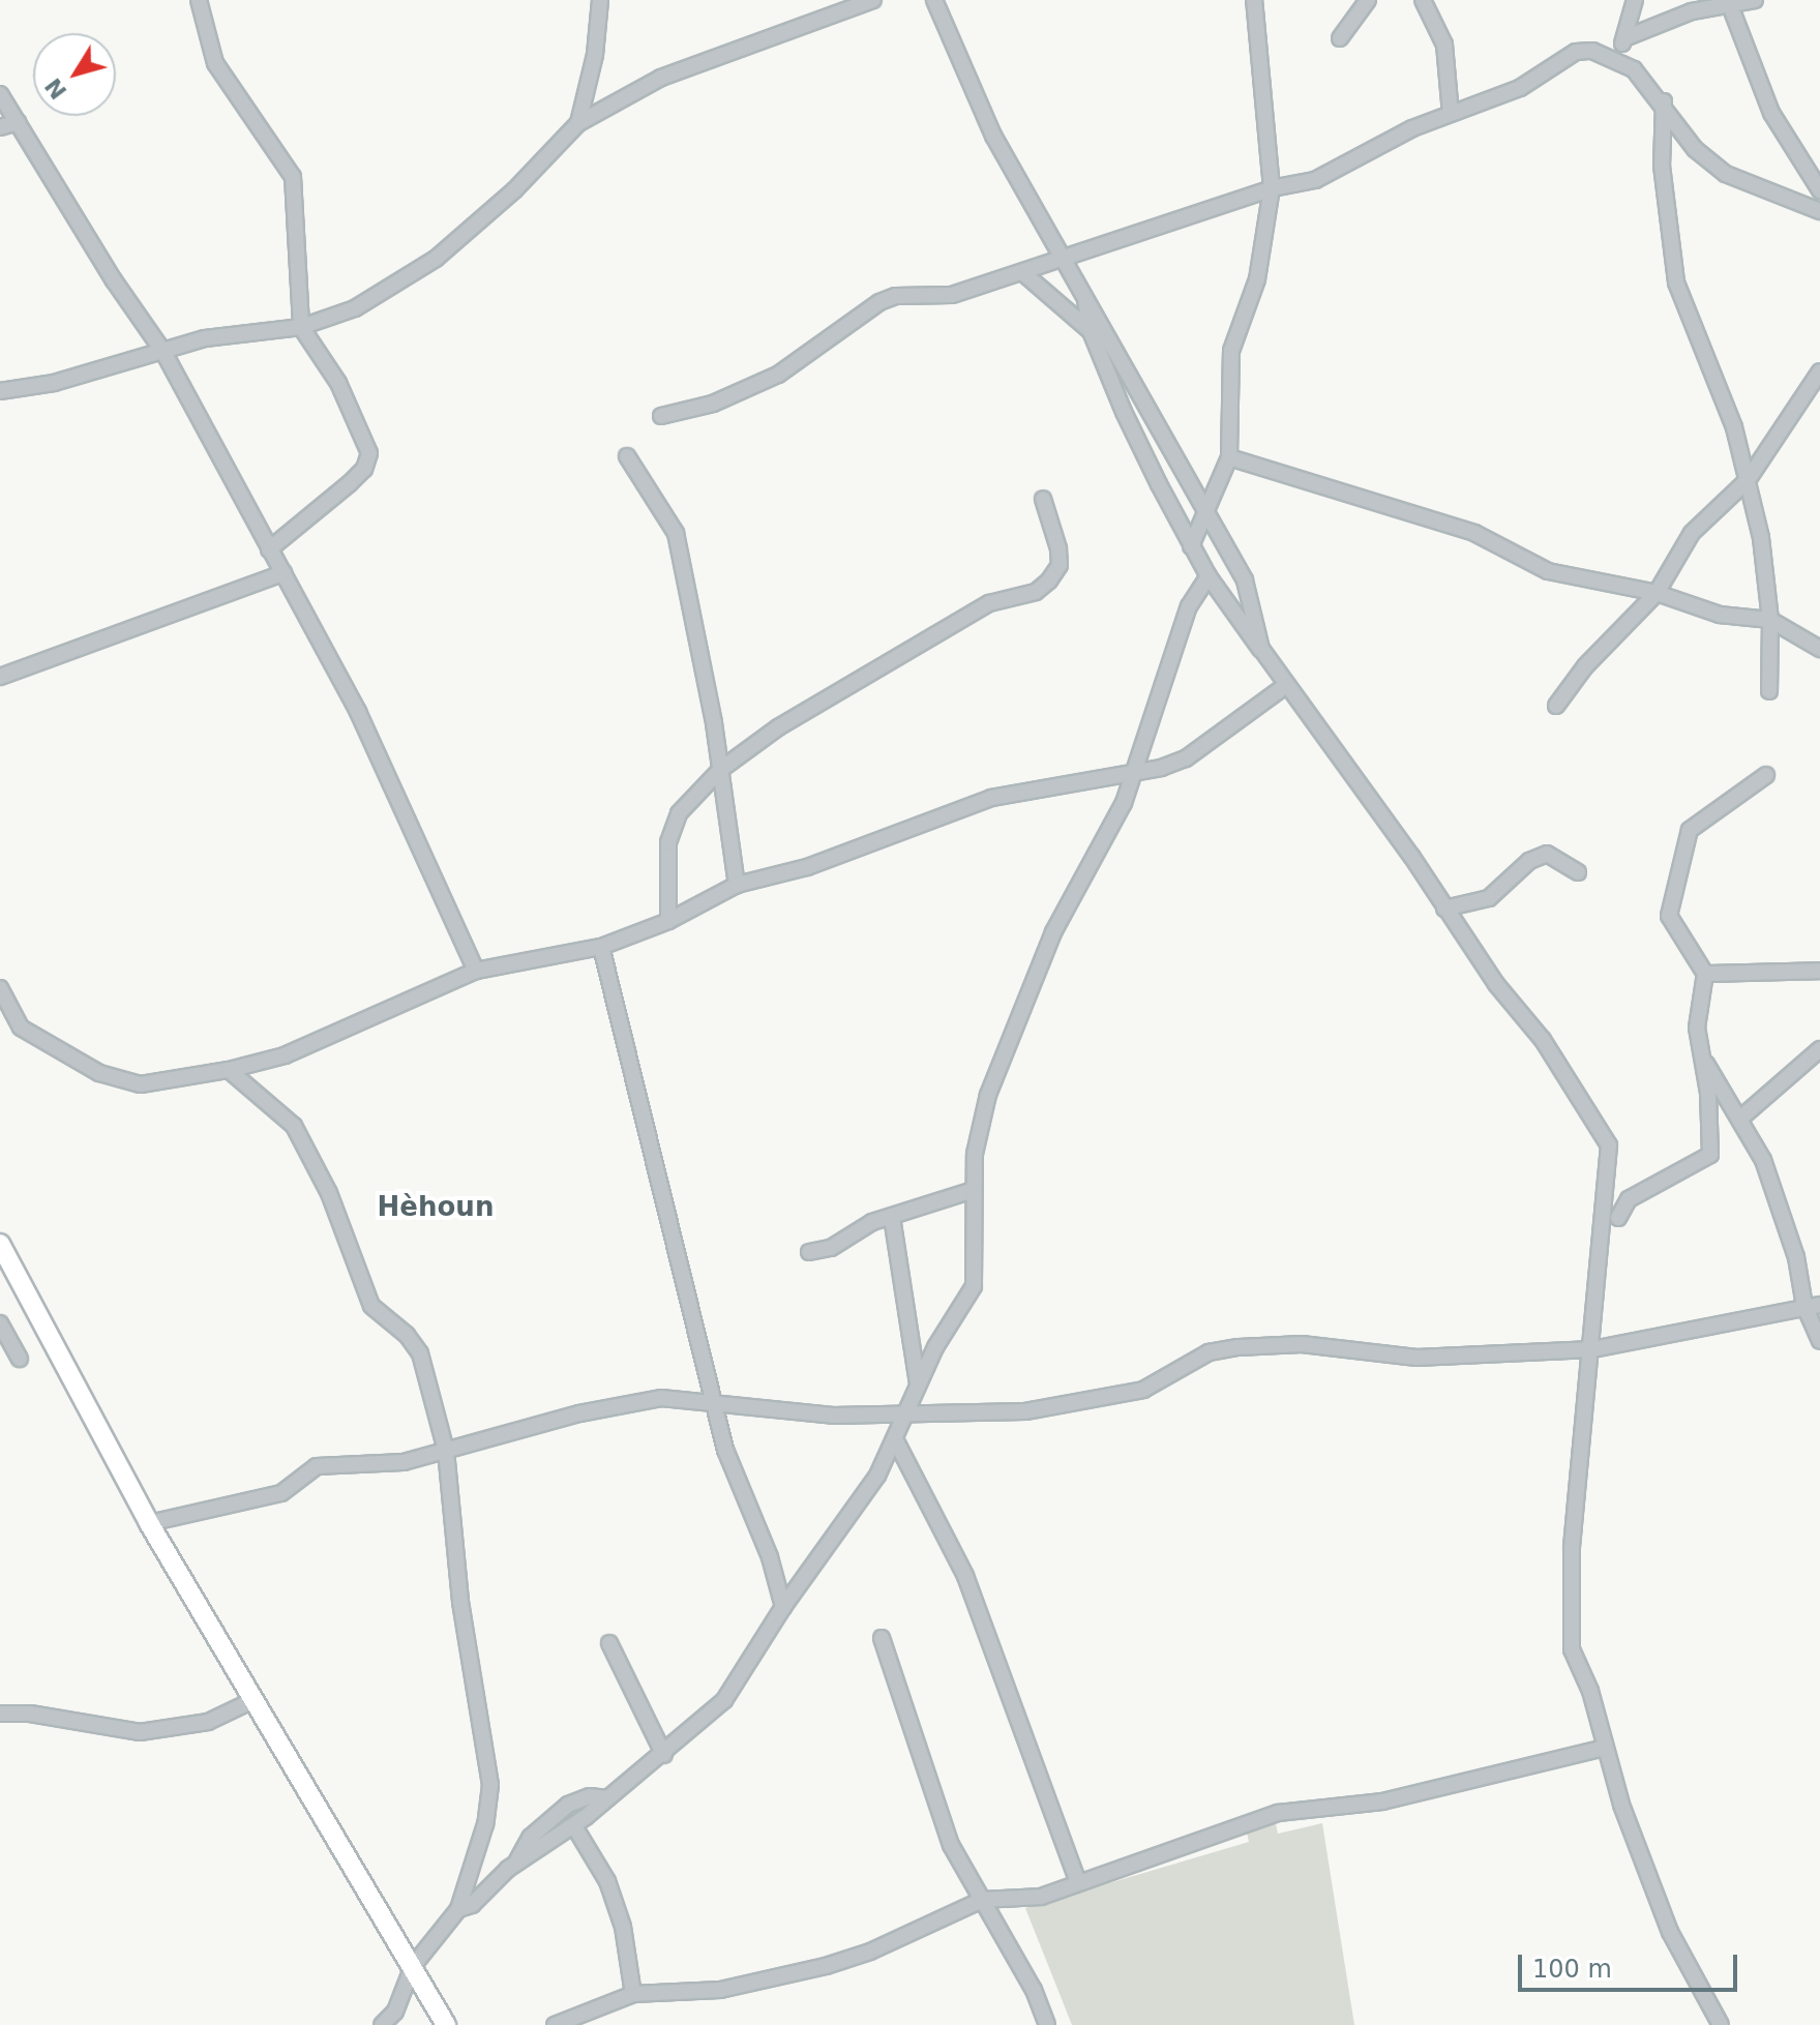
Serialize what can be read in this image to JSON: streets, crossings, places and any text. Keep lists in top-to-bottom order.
{
  "districts": ["Hèhoun"],
  "scale_bar": "100 m",
  "north": "bottom left"
}
